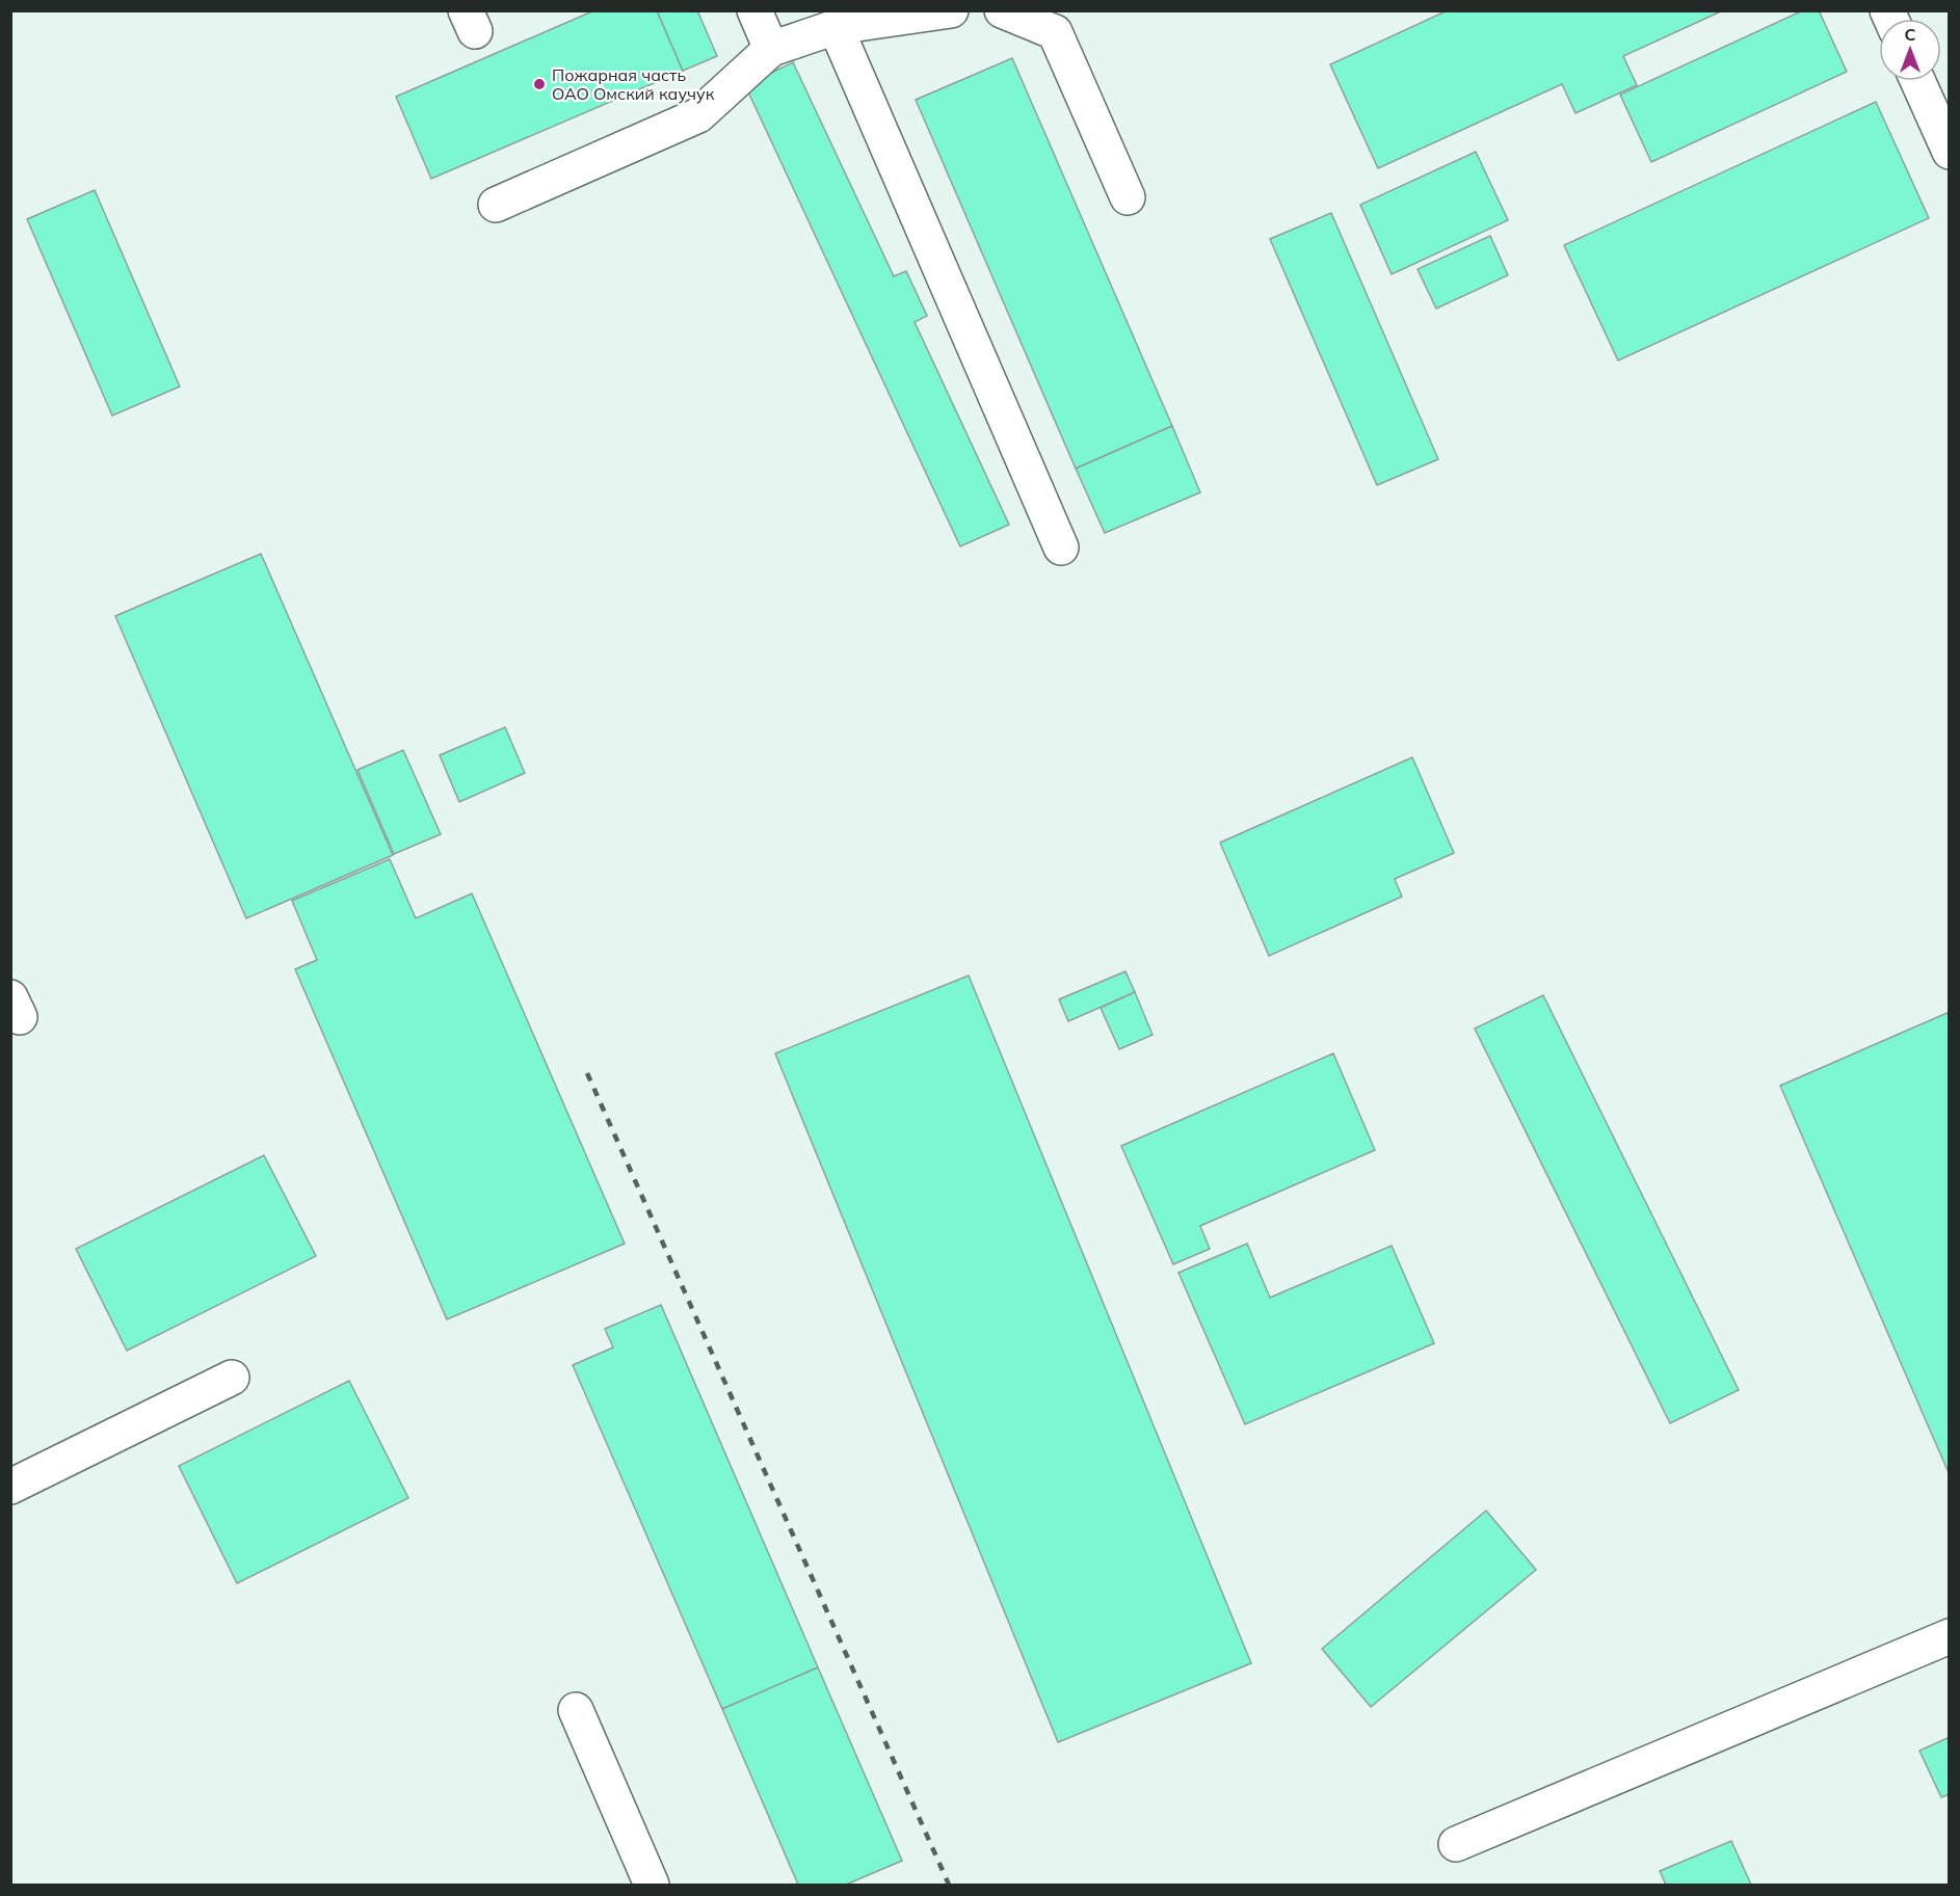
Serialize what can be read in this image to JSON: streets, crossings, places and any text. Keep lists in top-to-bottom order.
{
  "places": ["Пожарная часть ОАО Омский каучук"],
  "north": "top"
}
